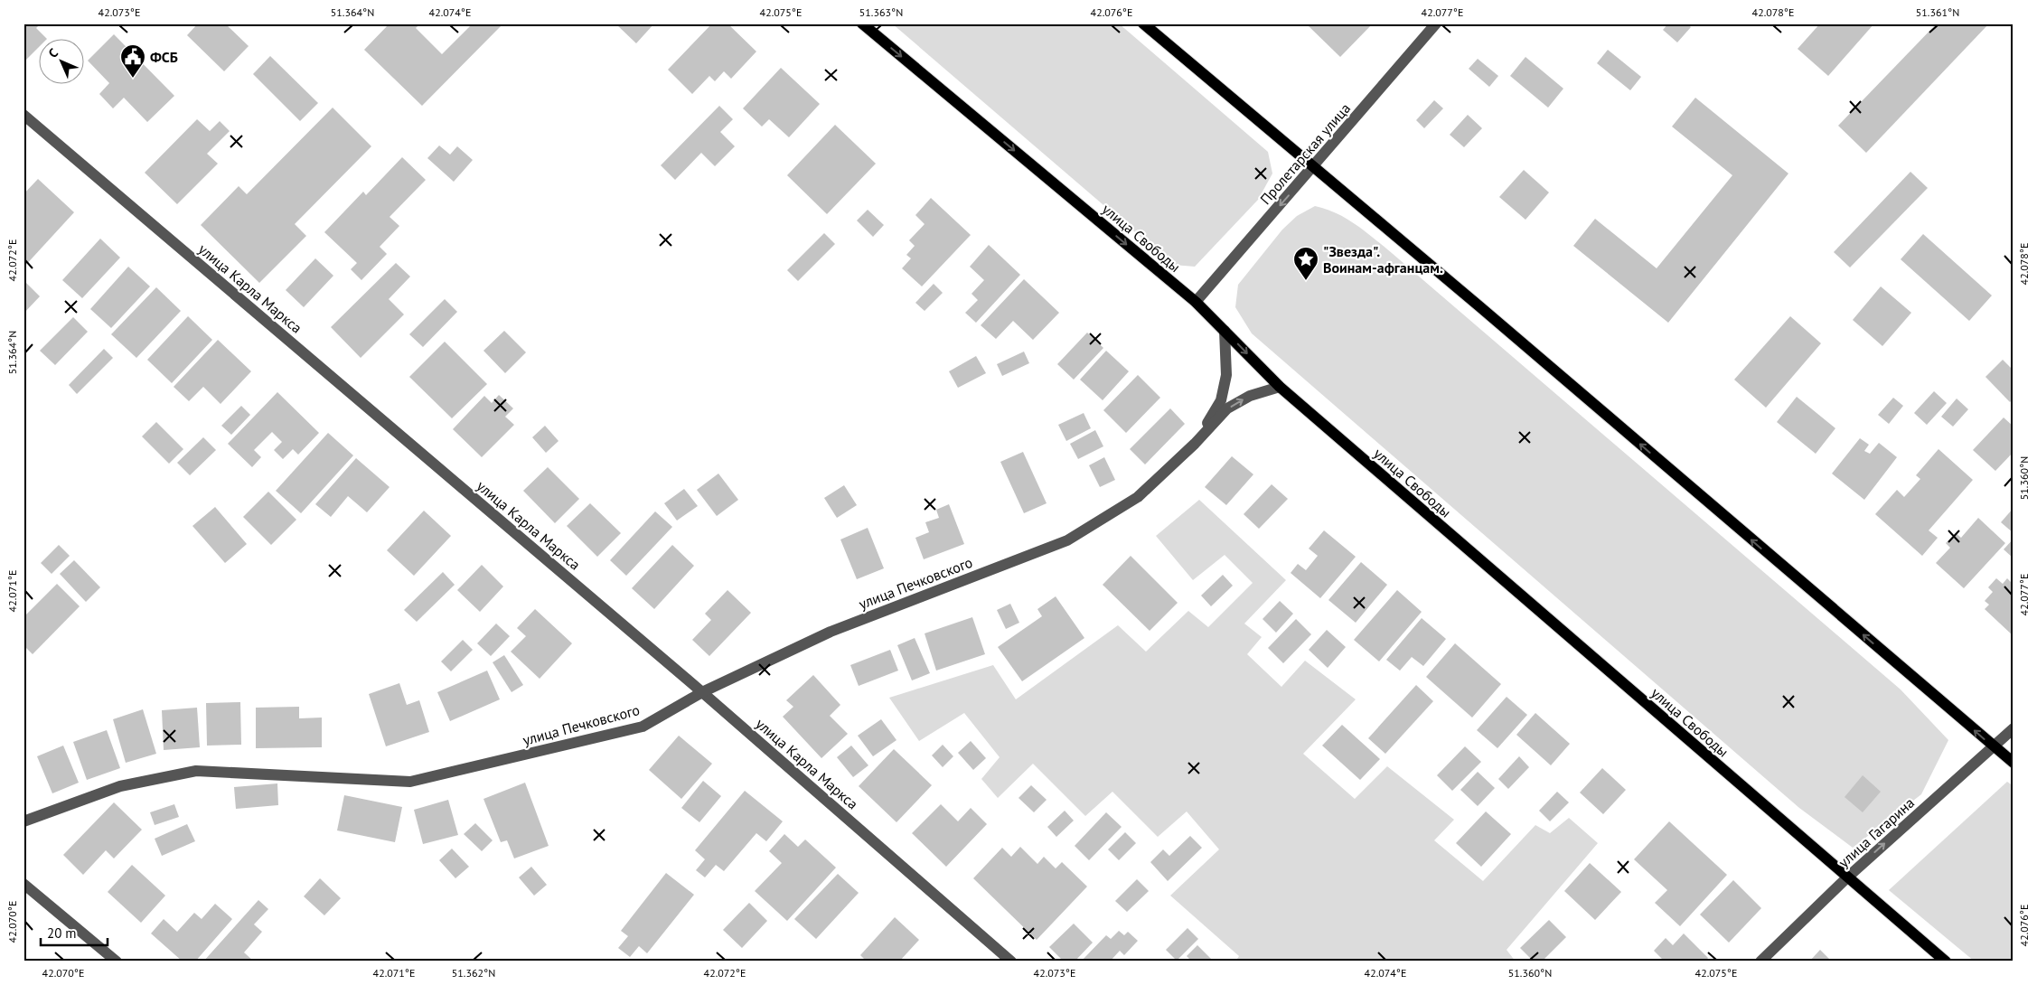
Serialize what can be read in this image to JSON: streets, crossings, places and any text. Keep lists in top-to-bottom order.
{
  "streets": {
    "main road": ["улица Свободы"],
    "street": [
      "Пролетарская улица",
      "улица Карла Маркса",
      "улица Печковского",
      "улица Гагарина"
    ]
  },
  "crossings": [
    ["Пролетарская улица", "улица Свободы"],
    ["улица Свободы", "улица Гагарина"],
    ["улица Карла Маркса", "улица Печковского"]
  ],
  "one_way": ["Пролетарская улица", "улица Свободы", "улица Гагарина"],
  "places": {
    "public building": ["ФСБ"],
    "place": ["\"Звезда\". Воинам-афганцам."]
  },
  "scale_bar": "20 m",
  "north": "top left",
  "coordinates": [
    "42.073°E",
    "51.364°N",
    "42.074°E",
    "42.075°E",
    "51.363°N",
    "42.076°E",
    "42.077°E",
    "42.078°E",
    "51.361°N",
    "42.072°E",
    "51.360°N",
    "42.071°E",
    "42.070°E",
    "51.362°N"
  ]
}
